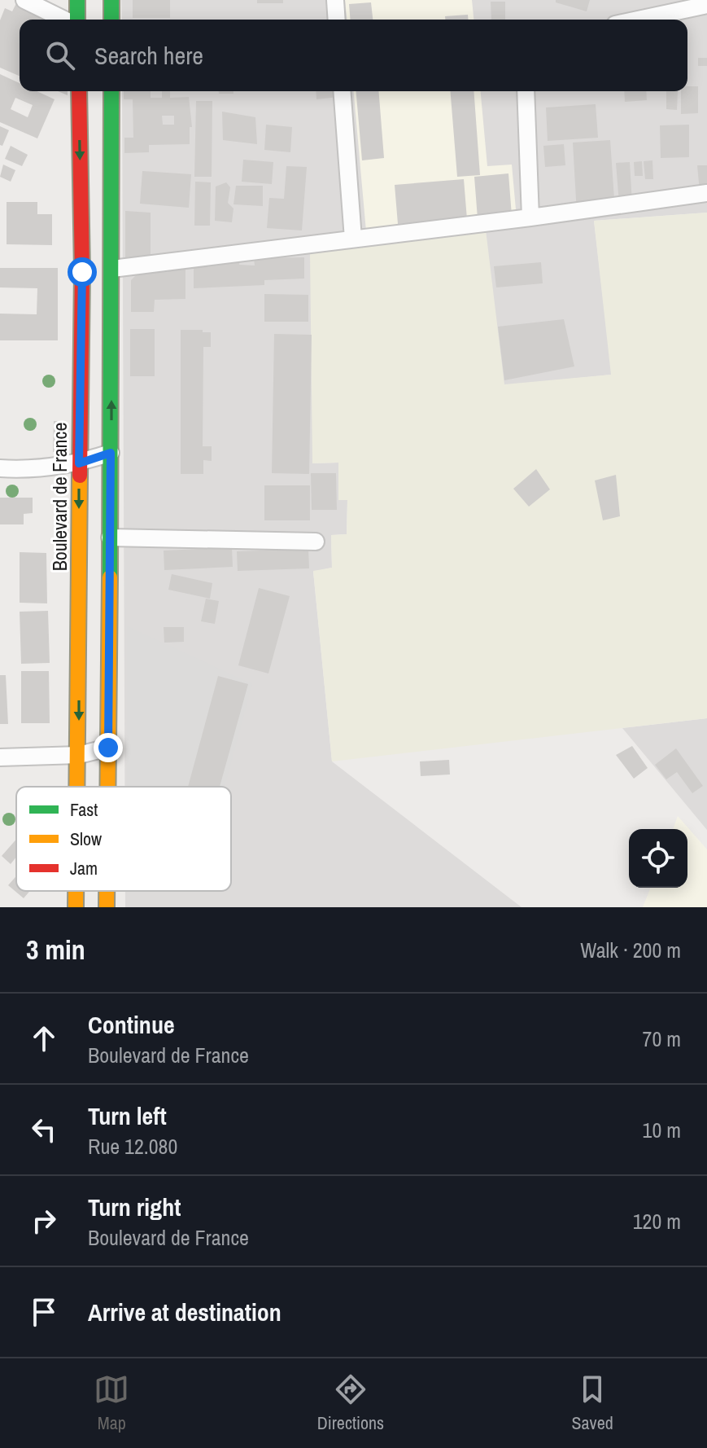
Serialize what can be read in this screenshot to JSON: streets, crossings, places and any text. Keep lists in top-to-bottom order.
{
  "streets": {
    "street": ["Boulevard de France"]
  },
  "legend": ["Fast", "Slow", "Jam"],
  "page": {
    "search": "Search here",
    "heading": ["3 min", "Walk · 200 m"],
    "list": [
      ["Continue", "Boulevard de France", "70 m"],
      ["Turn left", "Rue 12.080", "10 m"],
      ["Turn right", "Boulevard de France", "120 m"],
      "Arrive at destination"
    ],
    "nav": ["Map", "Directions", "Saved"]
  }
}
